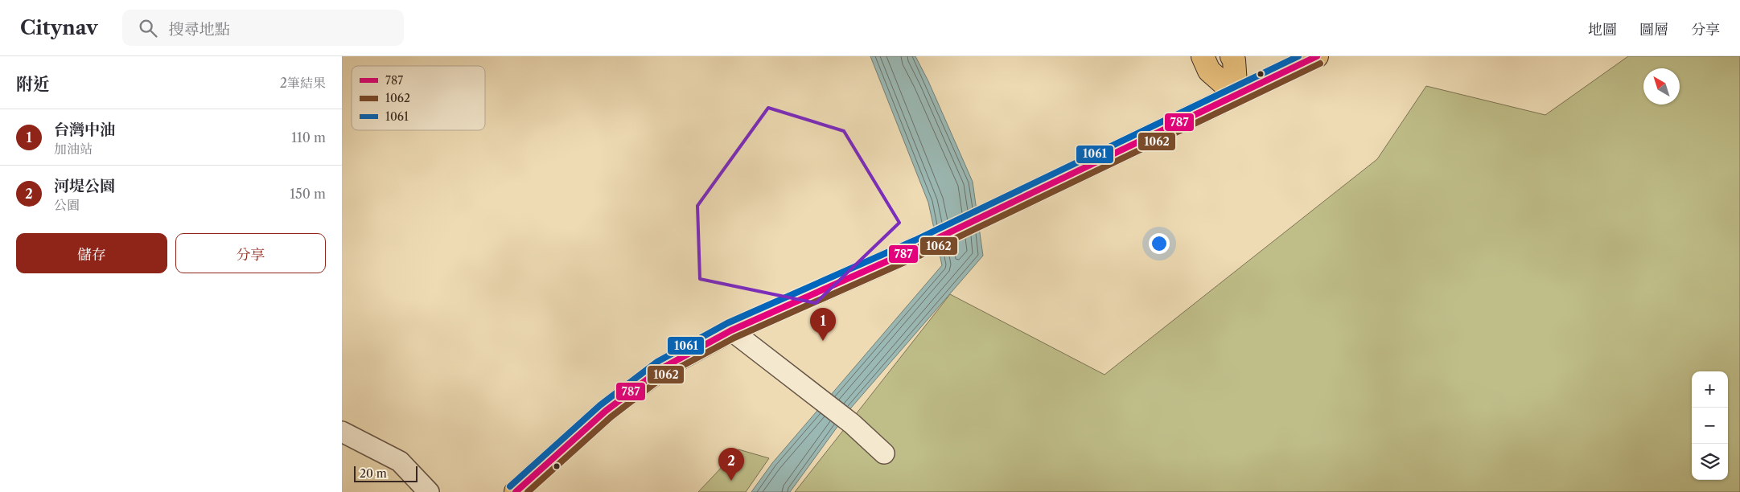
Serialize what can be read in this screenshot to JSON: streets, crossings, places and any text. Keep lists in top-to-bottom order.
{
  "lines": ["transit line 787", "transit line 1061", "transit line 1062"],
  "legend": ["787", "1062", "1061"],
  "scale_bar": "20 m",
  "north": "top left",
  "page": {
    "header": "Citynav",
    "search": "搜尋地點",
    "nav": ["地圖", "圖層", "分享"],
    "heading": ["附近", "2筆結果"],
    "list": [
      {
        "mark": "1",
        "name": "台灣中油",
        "note": "加油站",
        "value": "110 m"
      },
      {
        "mark": "2",
        "name": "河堤公園",
        "note": "公園",
        "value": "150 m"
      }
    ],
    "buttons": ["儲存", "分享"],
    "pins": ["1", "2"],
    "map_buttons": ["+", "−"],
    "scale": "20 m"
  }
}
